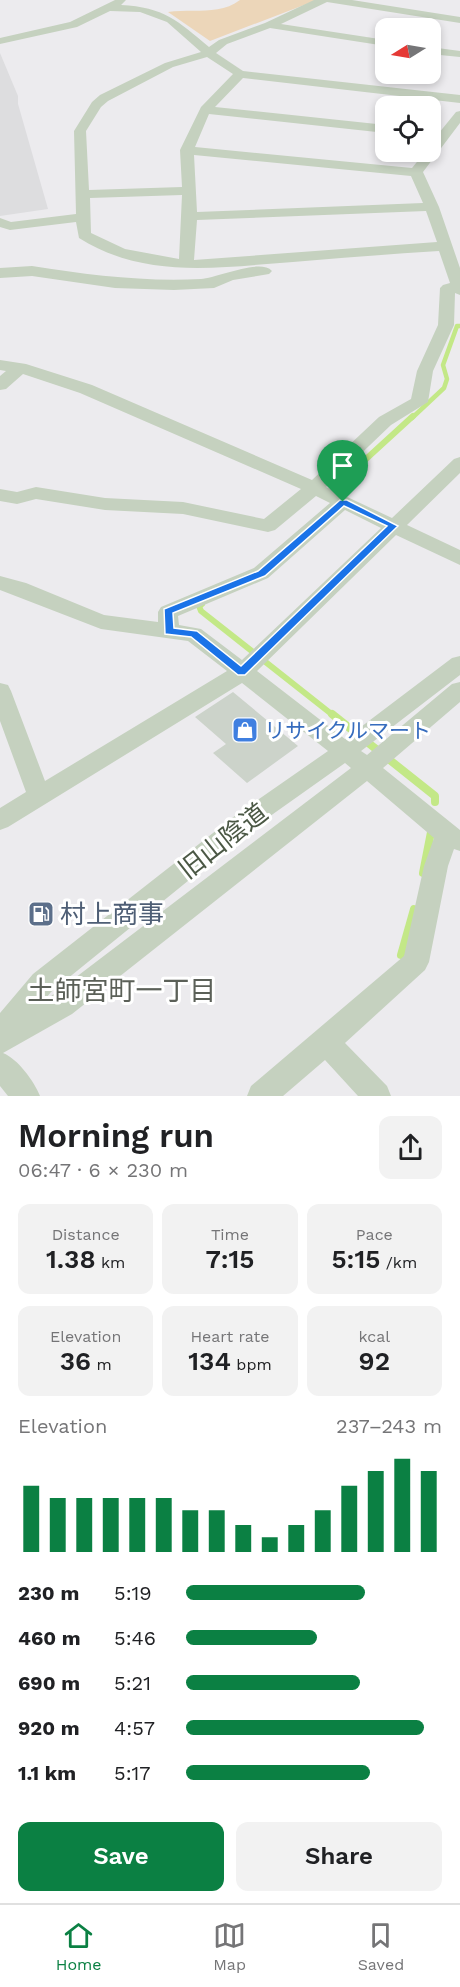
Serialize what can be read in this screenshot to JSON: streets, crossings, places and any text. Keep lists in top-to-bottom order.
{
  "streets": {
    "street": ["旧山陰道"]
  },
  "districts": ["土師宮町一丁目"],
  "places": {
    "shop": ["リサイクルマート"],
    "fuel station": ["村上商事"]
  },
  "north": "left",
  "page": {
    "heading": ["Morning run", "06:47 · 6 × 230 m"],
    "stats": [
      ["Distance", "1.38 km"],
      ["Time", "7:15"],
      ["Pace", "5:15 /km"],
      ["Elevation", "36 m"],
      ["Heart rate", "134 bpm"],
      ["kcal", "92"]
    ],
    "chart": ["Elevation", "237–243 m"],
    "list": [
      {
        "name": "230 m",
        "note": "5:19"
      },
      {
        "name": "460 m",
        "note": "5:46"
      },
      {
        "name": "690 m",
        "note": "5:21"
      },
      {
        "name": "920 m",
        "note": "4:57"
      },
      {
        "name": "1.1 km",
        "note": "5:17"
      }
    ],
    "buttons": ["Save", "Share"],
    "tabs": ["Home", "Map", "Saved"]
  }
}
